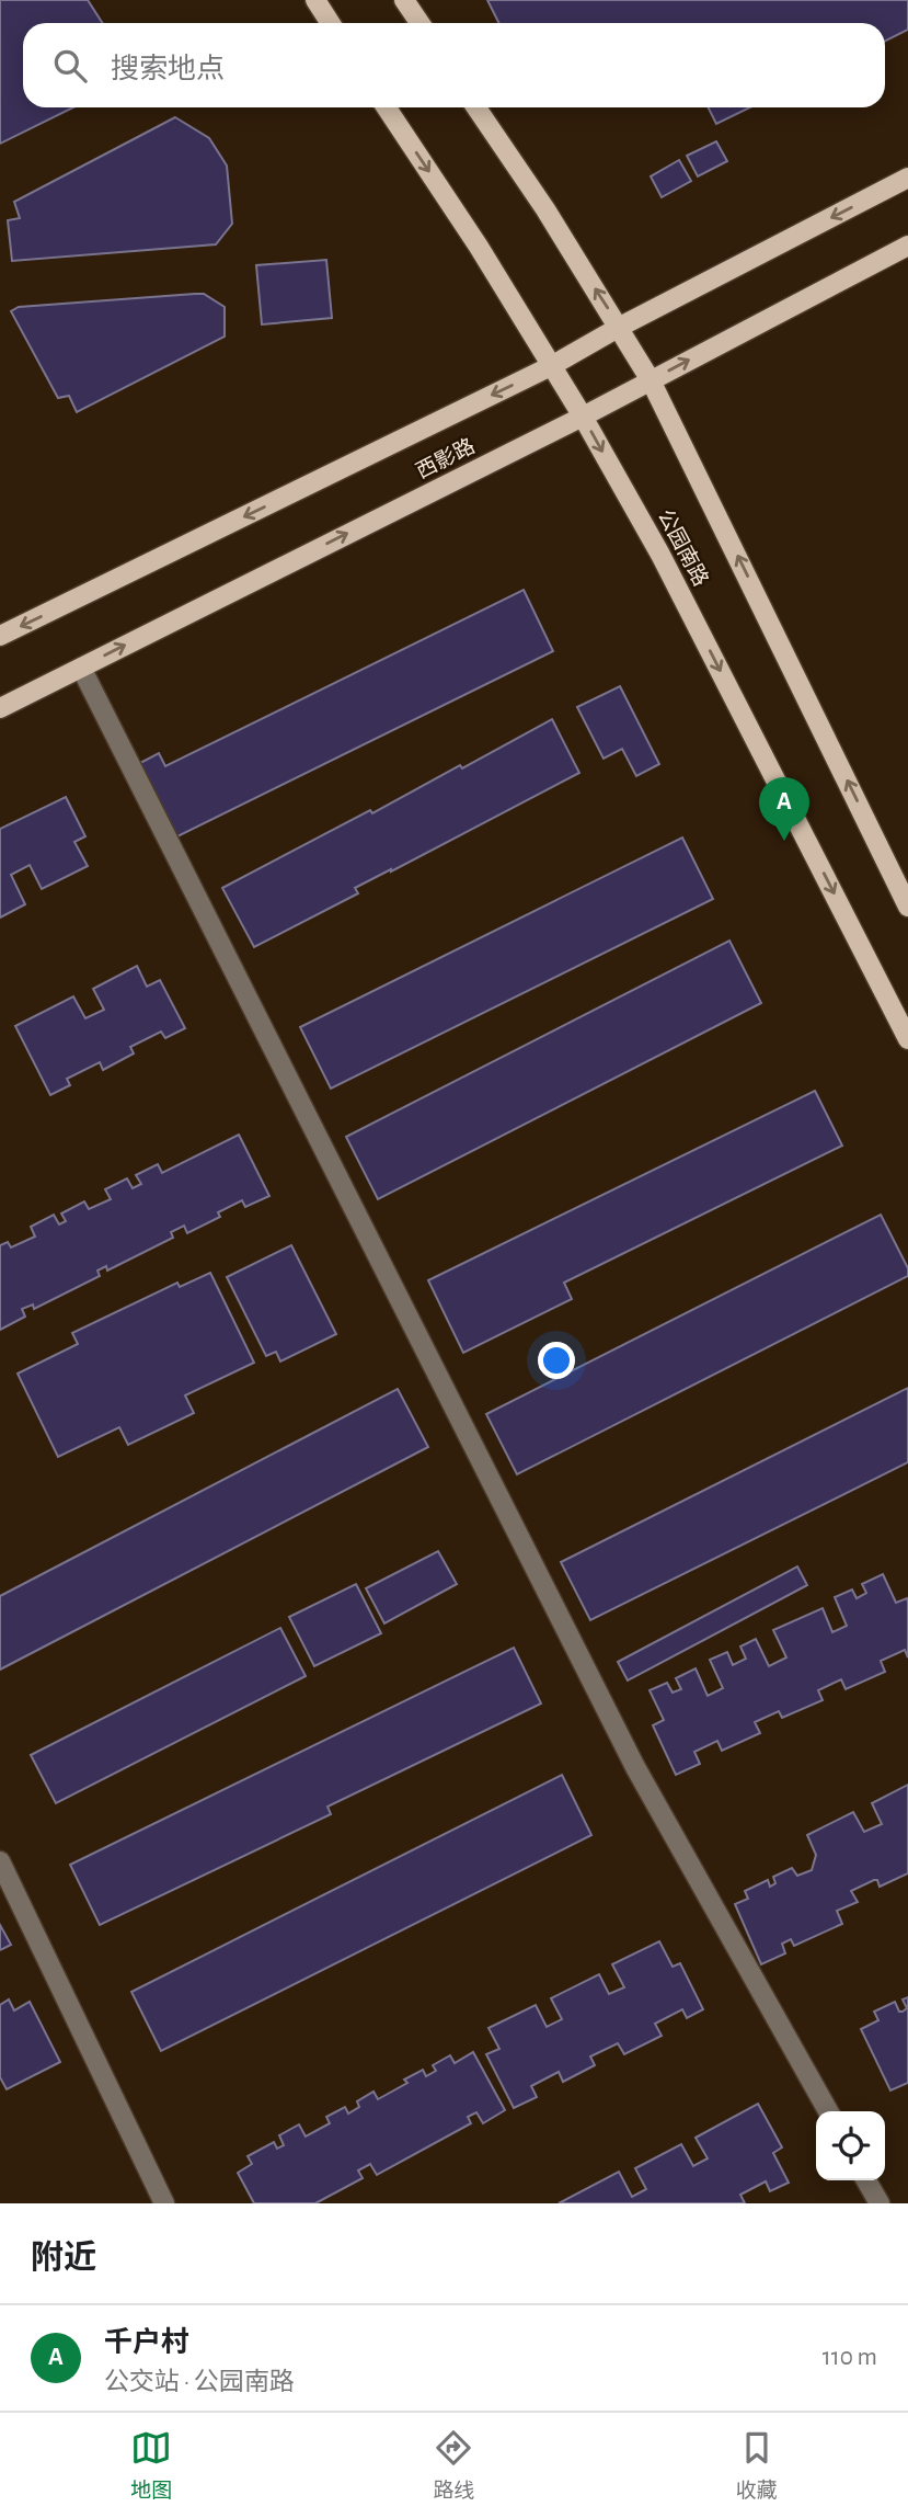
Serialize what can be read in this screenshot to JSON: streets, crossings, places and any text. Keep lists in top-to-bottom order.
{
  "streets": {
    "main road": ["西影路", "公园南路"]
  },
  "crossings": [
    ["西影路", "公园南路"]
  ],
  "page": {
    "search": "搜索地点",
    "pins": "A",
    "heading": "附近",
    "list": [
      {
        "mark": "A",
        "name": "千户村",
        "note": "公交站 · 公园南路",
        "value": "110 m"
      }
    ],
    "nav": ["地图", "路线", "收藏"]
  }
}
